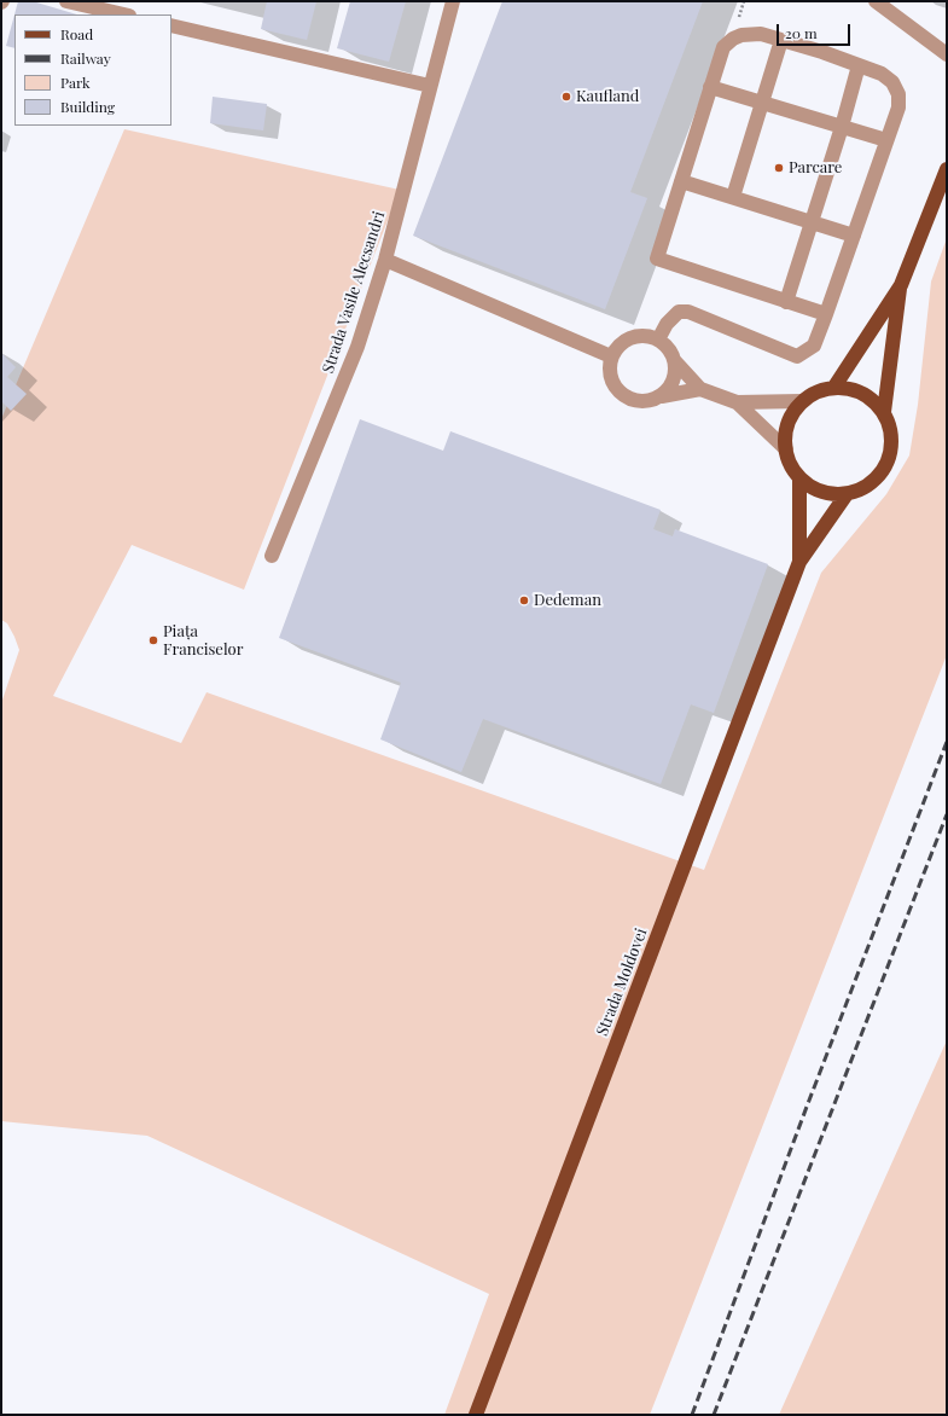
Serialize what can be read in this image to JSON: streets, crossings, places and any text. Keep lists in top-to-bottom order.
{
  "streets": {
    "main road": ["Strada Moldovei"],
    "street": ["Strada Vasile Alecsandri"]
  },
  "places": [
    "Kaufland",
    "Parcare",
    "Dedeman",
    "Piața Franciselor"
  ],
  "legend": [
    "Road",
    "Railway",
    "Park",
    "Building"
  ],
  "scale_bar": "20 m"
}
